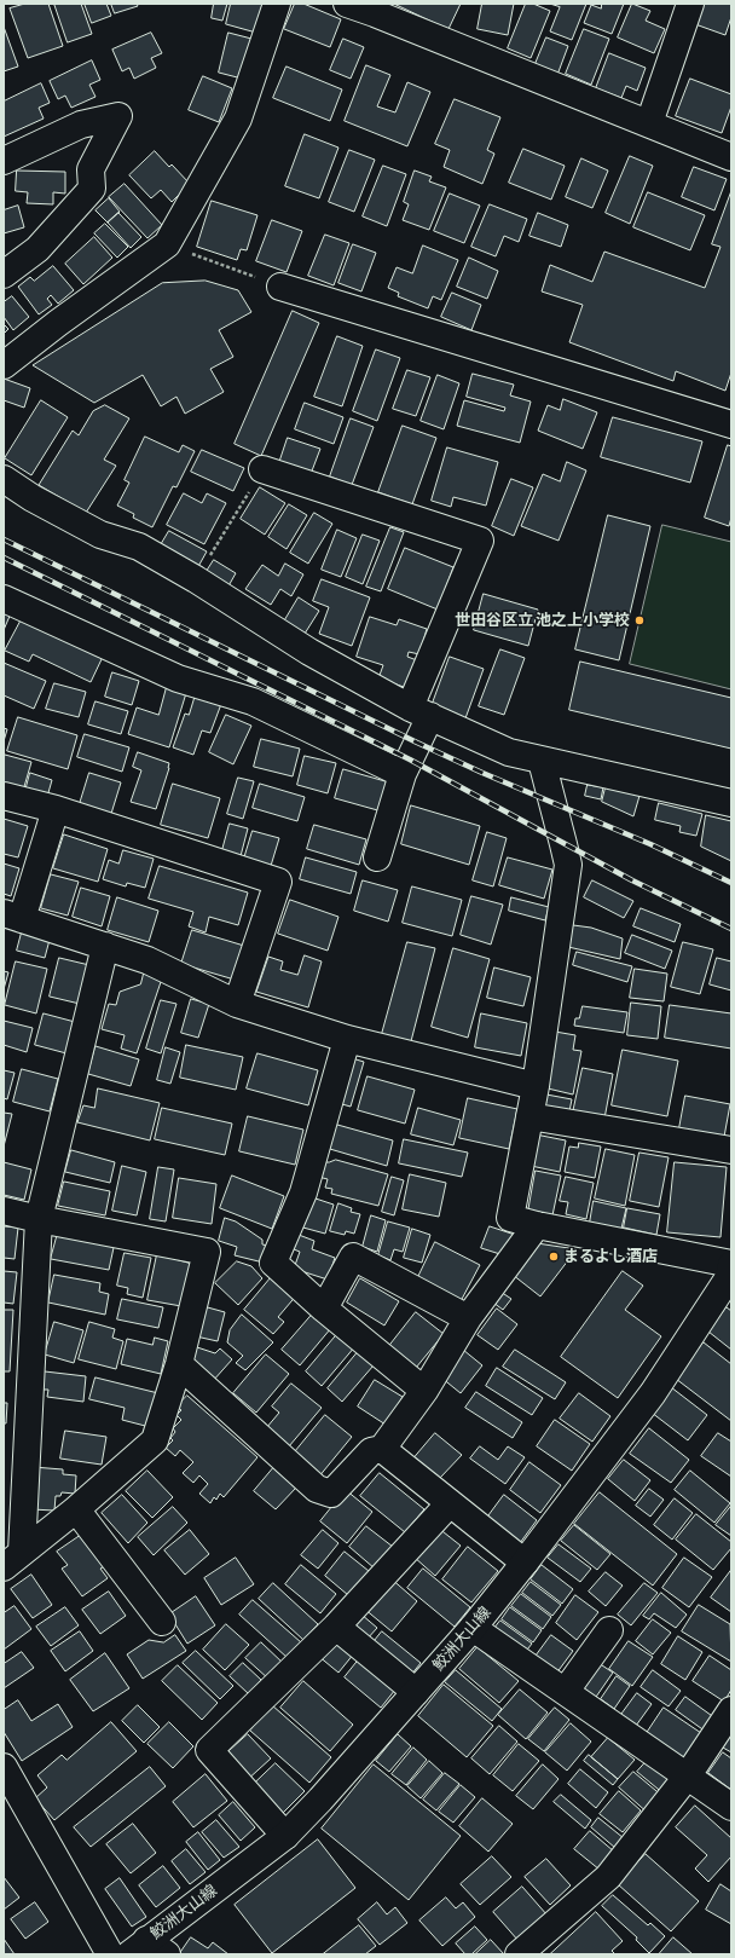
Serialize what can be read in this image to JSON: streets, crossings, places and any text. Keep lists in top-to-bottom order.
{
  "streets": {
    "street": ["鮫洲大山線"]
  },
  "places": ["世田谷区立 池之上小学校", "まるよし酒店"]
}
